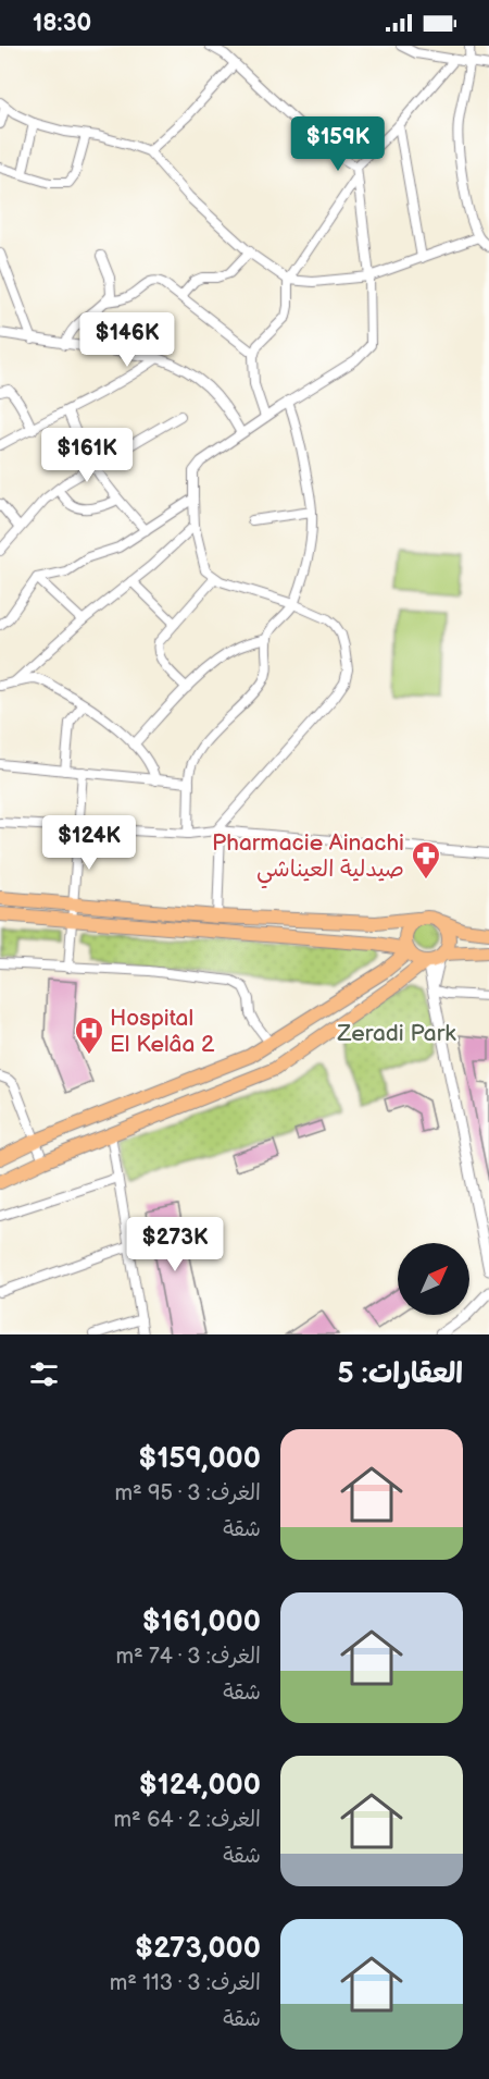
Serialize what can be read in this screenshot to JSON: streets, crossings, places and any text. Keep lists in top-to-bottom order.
{
  "parks": ["Zeradi Park"],
  "places": {
    "pharmacy": ["Pharmacie Ainachi صيدلية العيناشي"],
    "hospital": ["Hospital El Kelâa 2"]
  },
  "north": "top right",
  "page": {
    "status": "18:30",
    "price": [
      "$159K",
      "$146K",
      "$161K",
      "$124K",
      "$273K"
    ],
    "heading": "العقارات: 5",
    "list": [
      {
        "name": "$159,000",
        "note": "الغرف: 3 · 95 m² · شقة"
      },
      {
        "name": "$161,000",
        "note": "الغرف: 3 · 74 m² · شقة"
      },
      {
        "name": "$124,000",
        "note": "الغرف: 2 · 64 m² · شقة"
      },
      {
        "name": "$273,000",
        "note": "الغرف: 3 · 113 m² · شقة"
      }
    ]
  }
}
